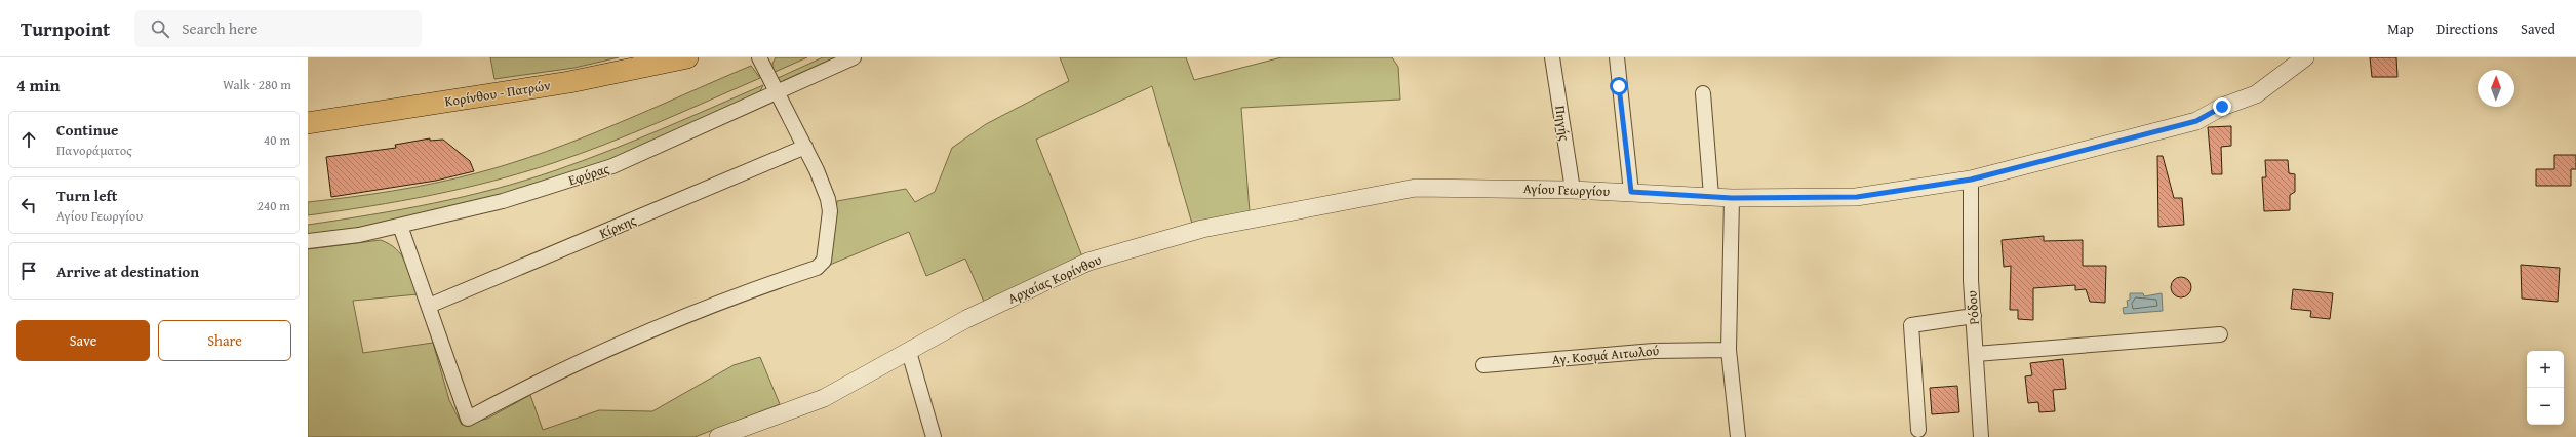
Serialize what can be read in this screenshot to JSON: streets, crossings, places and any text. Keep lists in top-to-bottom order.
{
  "streets": {
    "main road": ["Κορίνθου - Πατρών"],
    "street": [
      "Πηγής",
      "Εφύρας",
      "Αγίου Γεωργίου",
      "Κίρκης",
      "Αρχαίας Κορίνθου",
      "Ρόδου",
      "Αγ. Κοσμά Αιτωλού"
    ]
  },
  "crossings": [
    ["Πηγής", "Αγίου Γεωργίου"],
    ["Αγίου Γεωργίου", "Αρχαίας Κορίνθου"],
    ["Αγίου Γεωργίου", "Ρόδου"]
  ],
  "north": "top",
  "page": {
    "header": "Turnpoint",
    "search": "Search here",
    "nav": ["Map", "Directions", "Saved"],
    "heading": ["4 min", "Walk · 280 m"],
    "list": [
      ["Continue", "Πανοράματος", "40 m"],
      ["Turn left", "Αγίου Γεωργίου", "240 m"],
      "Arrive at destination"
    ],
    "buttons": ["Save", "Share"],
    "map_buttons": ["+", "−"]
  }
}
